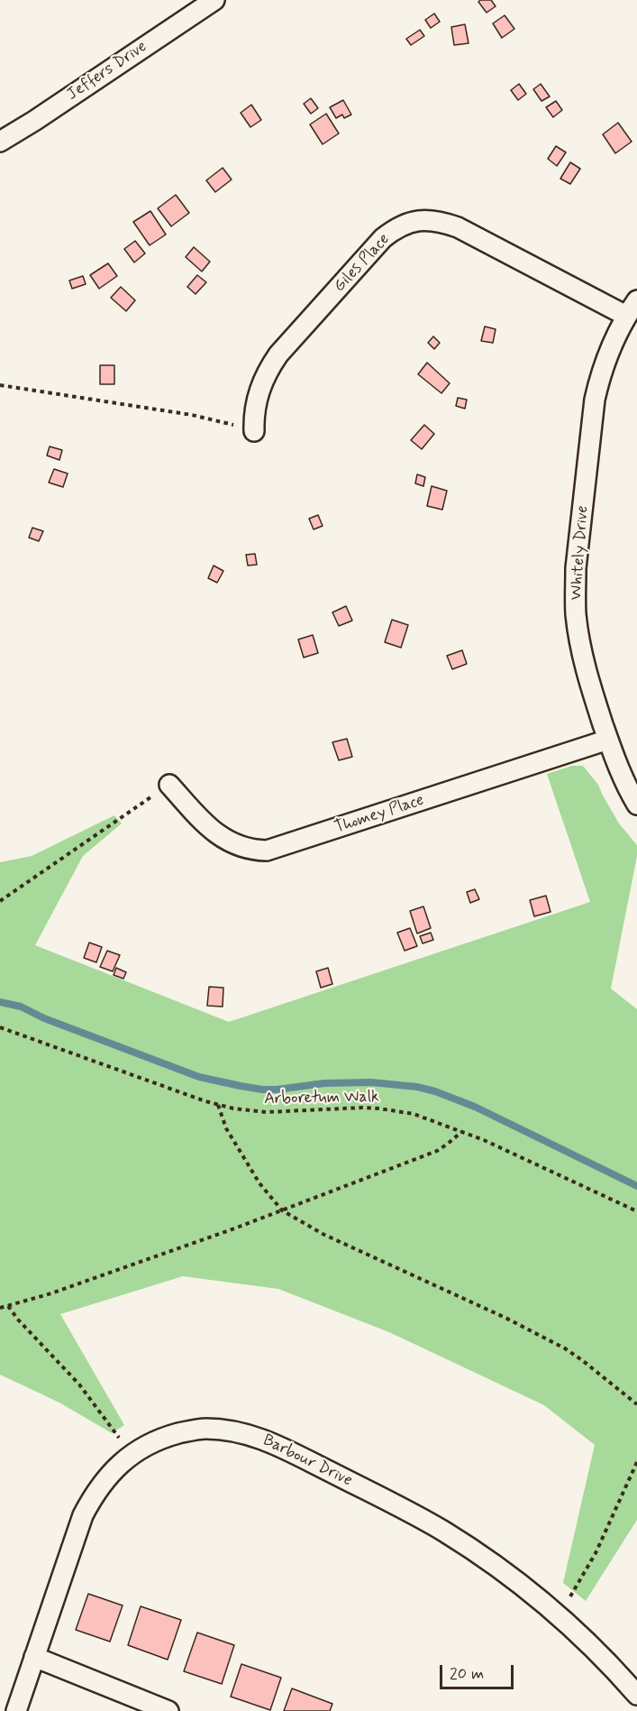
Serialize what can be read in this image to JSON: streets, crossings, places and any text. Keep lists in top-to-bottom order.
{
  "streets": {
    "street": [
      "Jeffers Drive",
      "Giles Place",
      "Whitely Drive",
      "Thomey Place",
      "Barbour Drive"
    ],
    "path": ["Arboretum Walk"]
  },
  "crossings": [
    ["Giles Place", "Whitely Drive"],
    ["Whitely Drive", "Thomey Place"]
  ],
  "scale_bar": "20 m"
}
